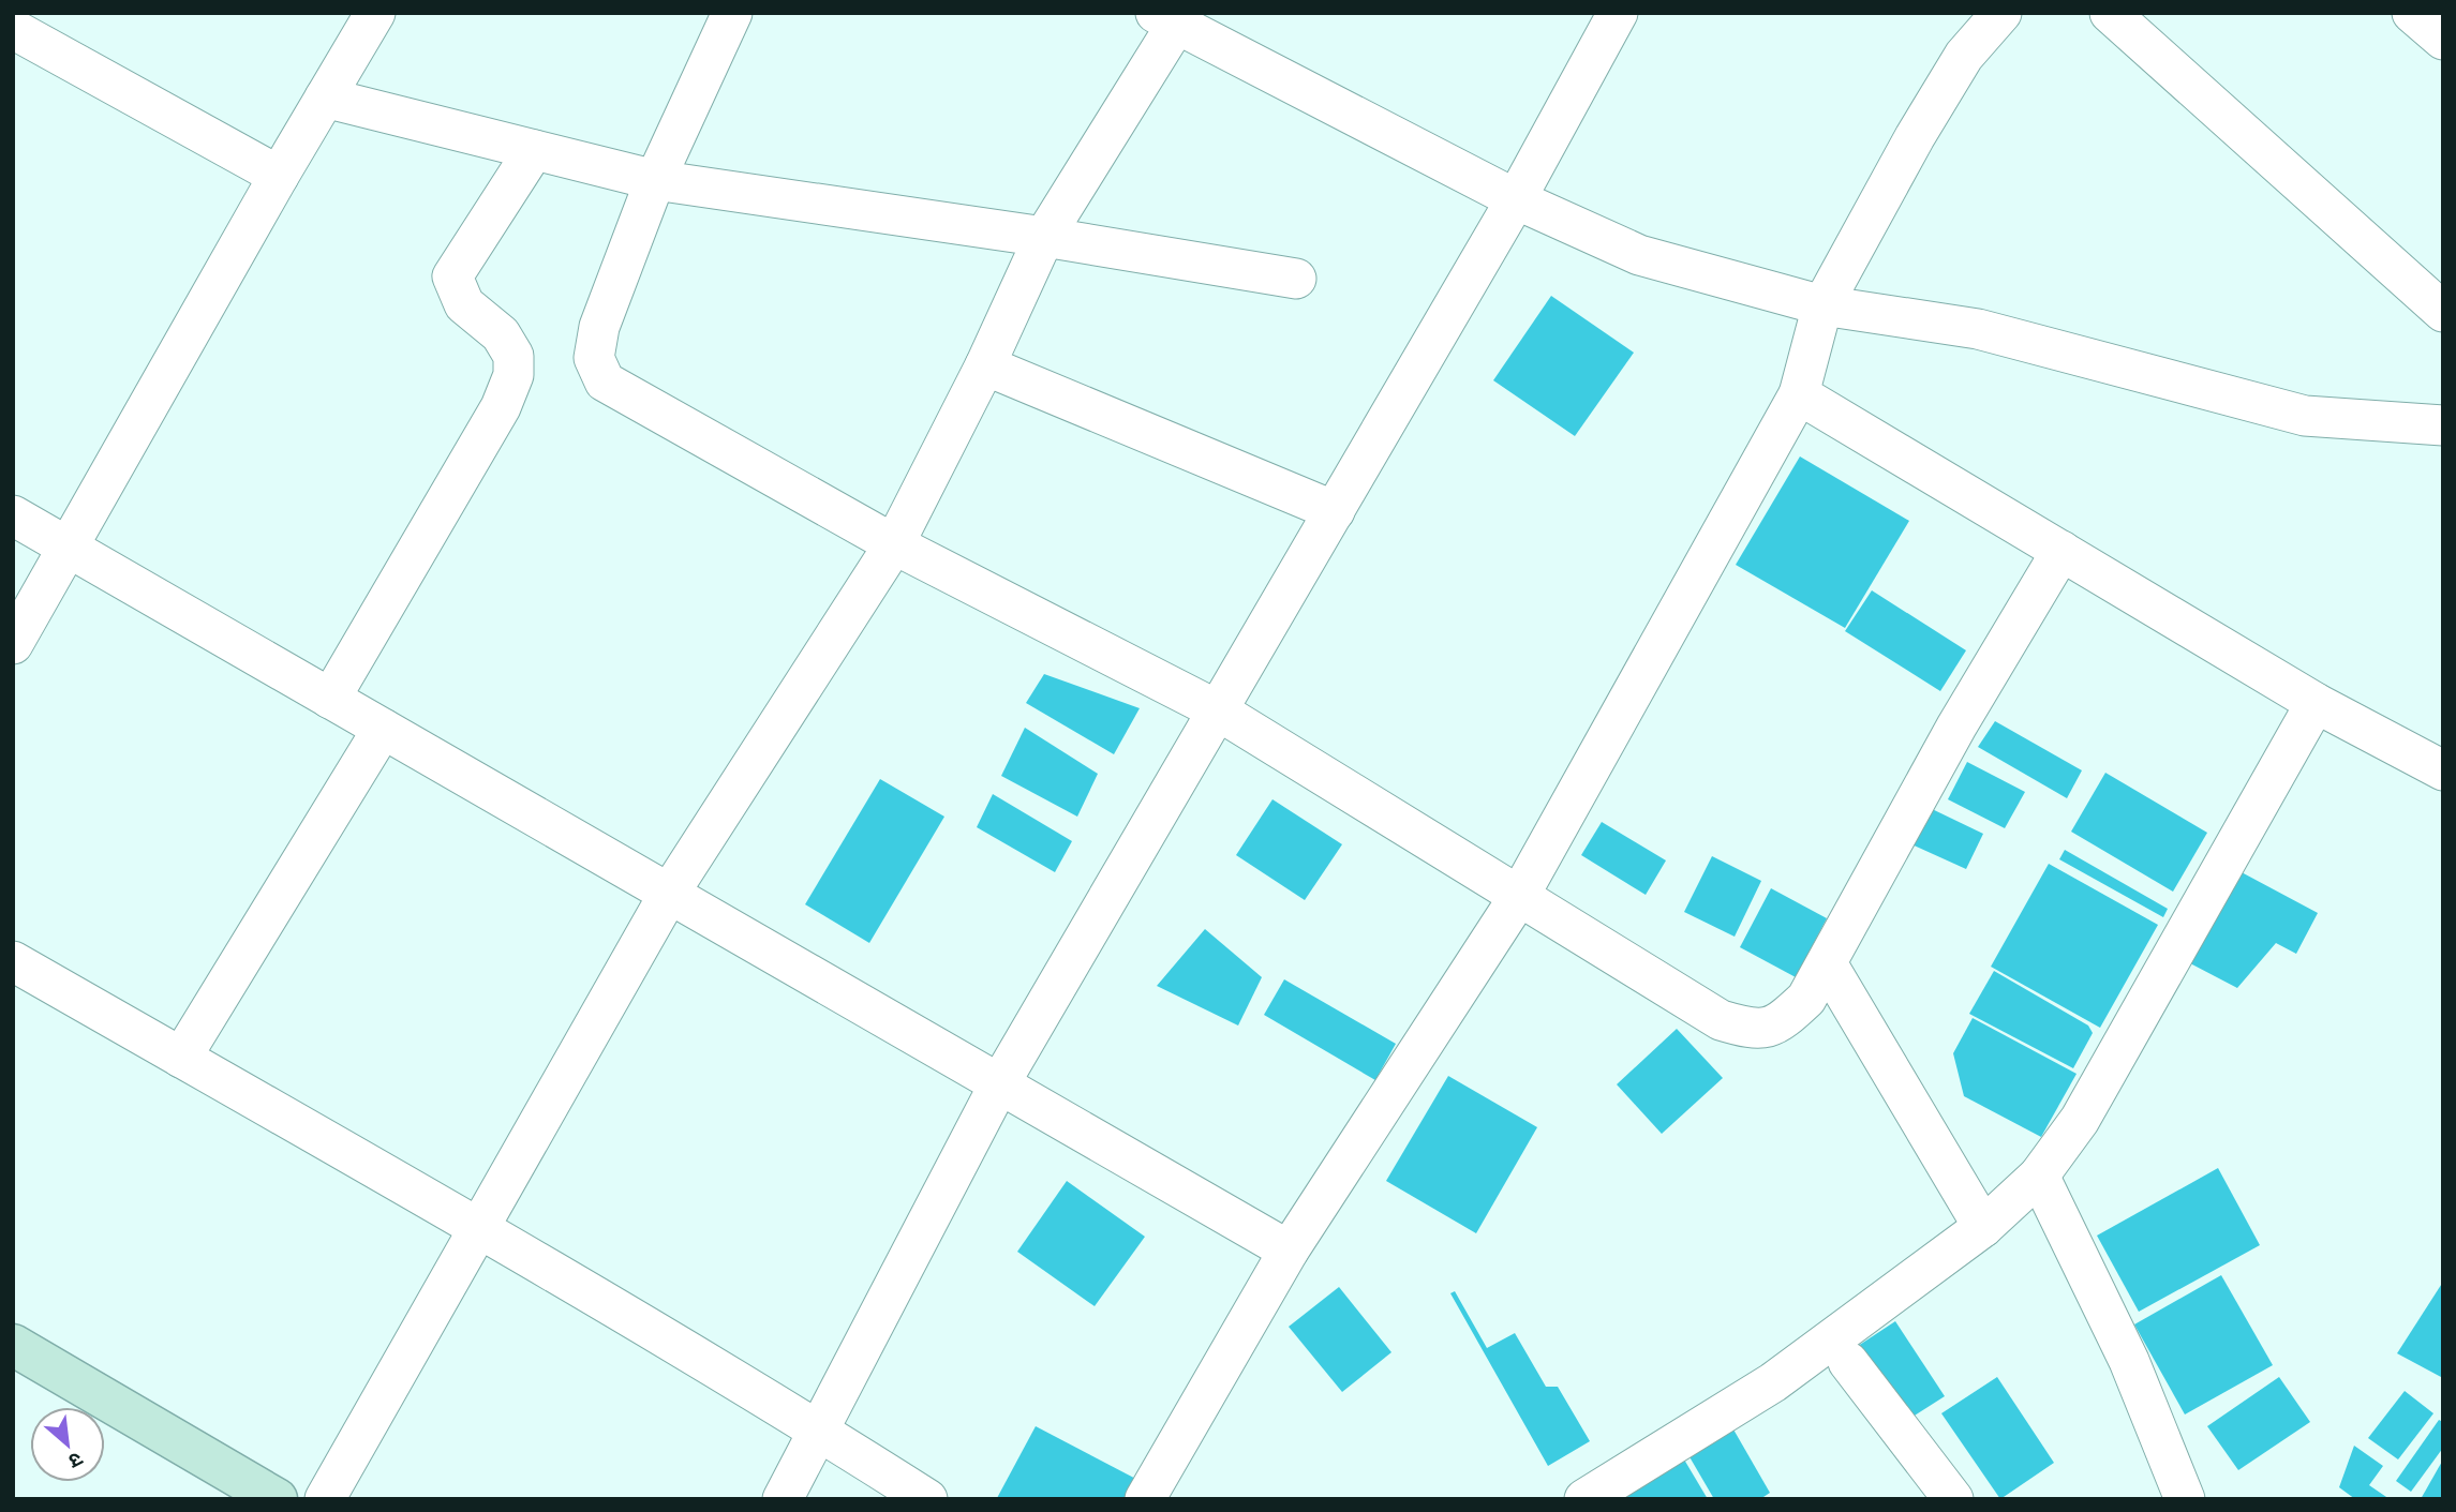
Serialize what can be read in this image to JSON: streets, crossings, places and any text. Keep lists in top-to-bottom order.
{
  "north": "bottom right"
}
